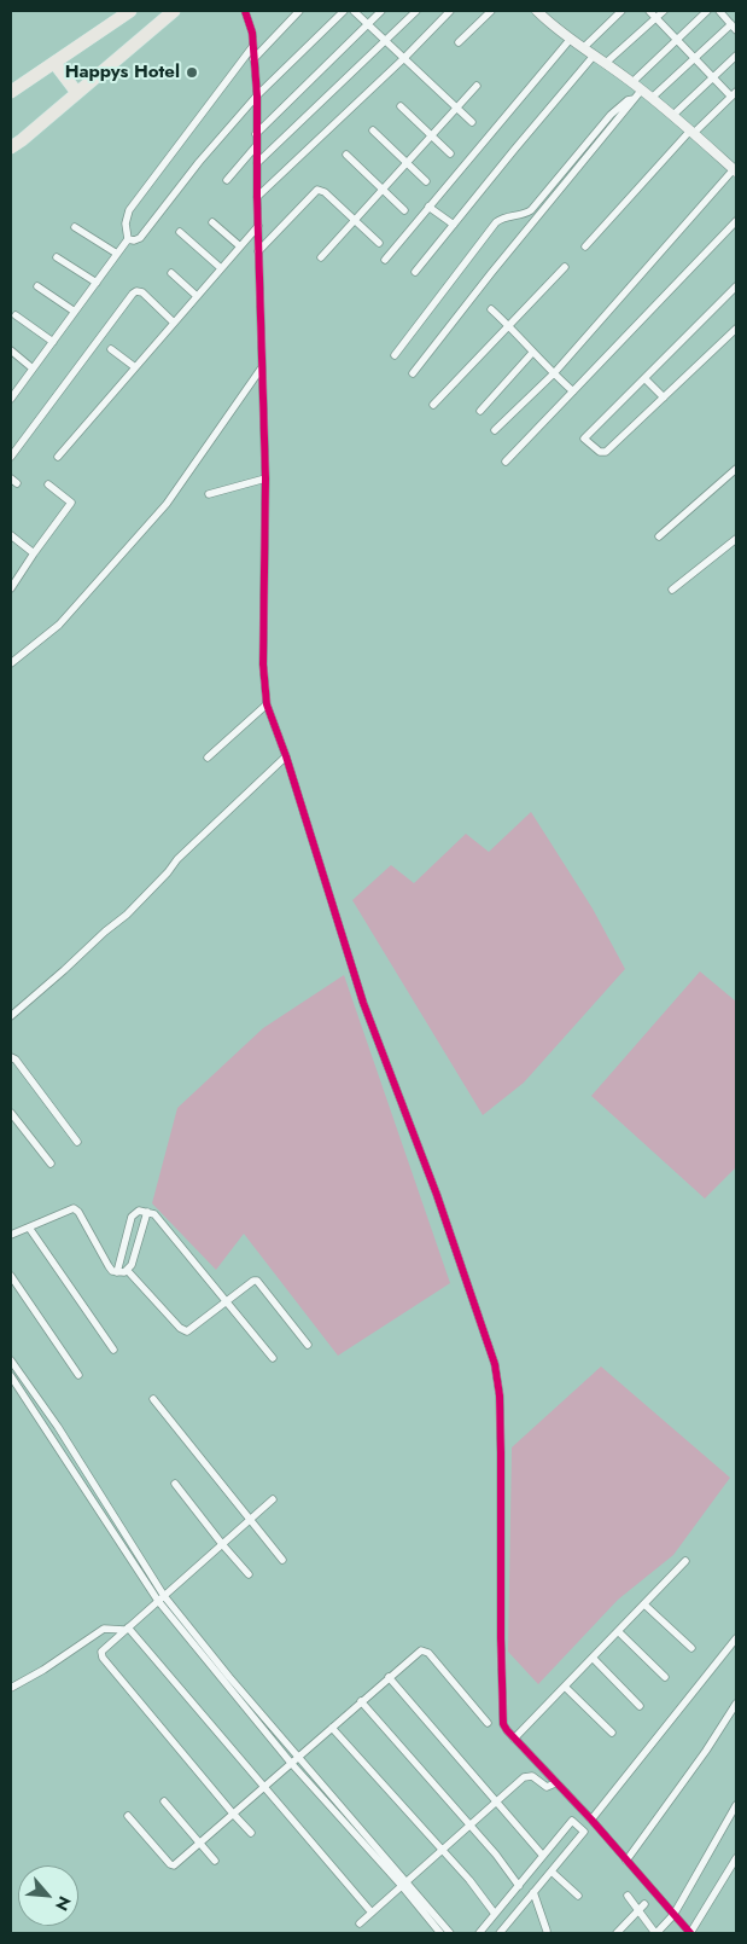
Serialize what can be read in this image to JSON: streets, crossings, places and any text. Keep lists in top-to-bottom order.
{
  "places": ["Happys Hotel"],
  "north": "bottom right"
}
